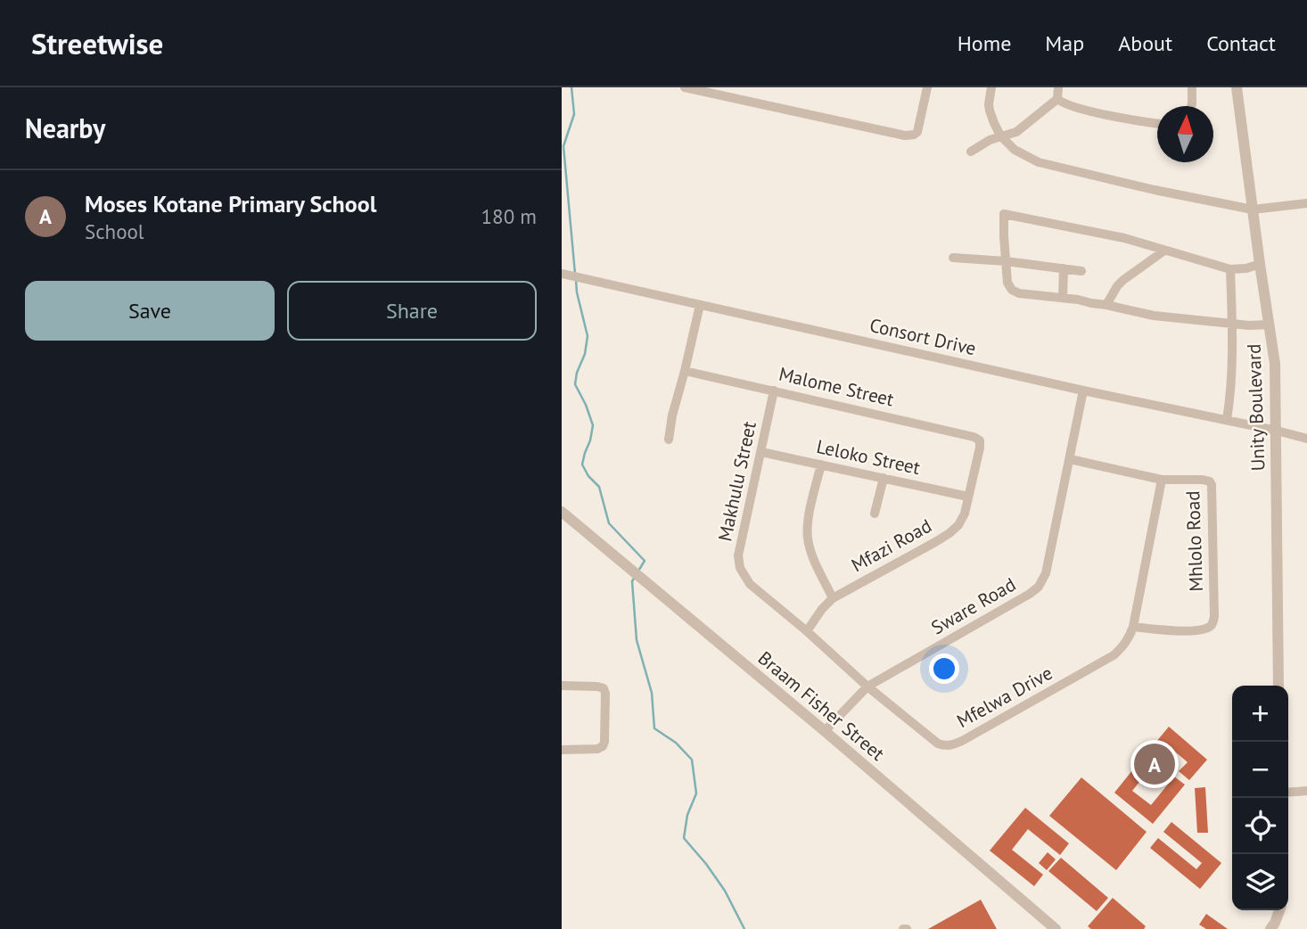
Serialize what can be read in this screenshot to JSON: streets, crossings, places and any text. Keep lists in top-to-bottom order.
{
  "streets": {
    "street": [
      "Consort Drive",
      "Malome Street",
      "Unity Boulevard",
      "Leloko Street",
      "Makhulu Street",
      "Mhlolo Road",
      "Mfazi Road",
      "Sware Road",
      "Mfelwa Drive",
      "Braam Fisher Street"
    ]
  },
  "crossings": [
    ["Consort Drive", "Unity Boulevard"],
    ["Consort Drive", "Sware Road"],
    ["Malome Street", "Makhulu Street"],
    ["Malome Street", "Mfazi Road"],
    ["Leloko Street", "Makhulu Street"],
    ["Leloko Street", "Mfazi Road"],
    ["Makhulu Street", "Mfelwa Drive"],
    ["Mhlolo Road", "Sware Road"],
    ["Mhlolo Road", "Mfelwa Drive"],
    ["Mfazi Road", "Mfelwa Drive"],
    ["Sware Road", "Mfelwa Drive"],
    ["Sware Road", "Braam Fisher Street"]
  ],
  "north": "top",
  "page": {
    "header": "Streetwise",
    "nav": [
      "Home",
      "Map",
      "About",
      "Contact"
    ],
    "heading": "Nearby",
    "list": [
      {
        "mark": "A",
        "name": "Moses Kotane Primary School",
        "note": "School",
        "value": "180 m"
      }
    ],
    "buttons": ["Save", "Share"],
    "map_buttons": ["+", "−"],
    "pins": "A"
  }
}
